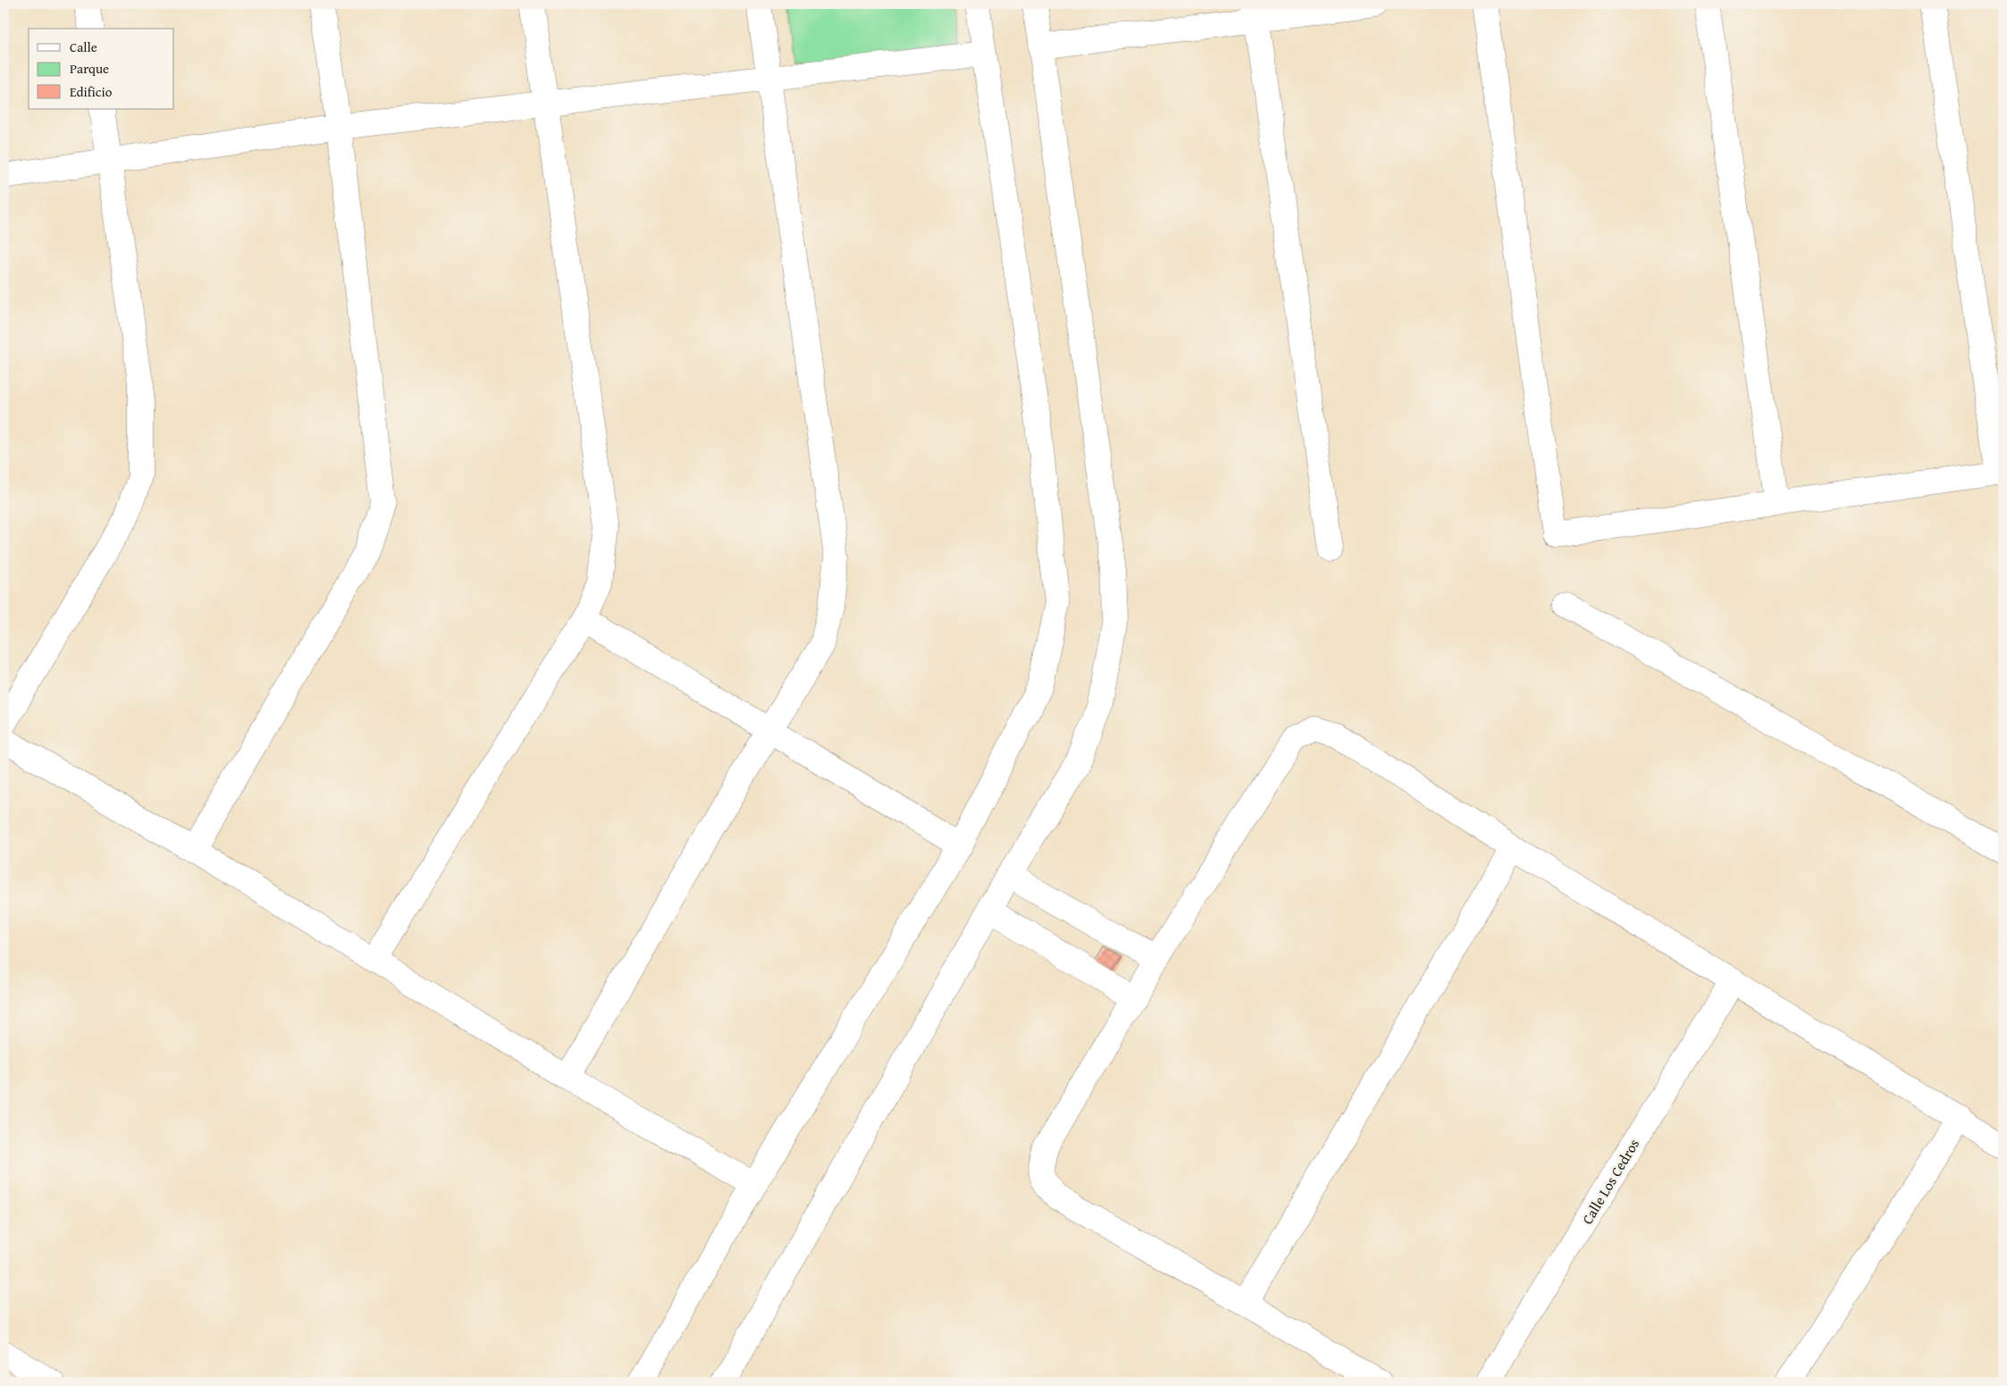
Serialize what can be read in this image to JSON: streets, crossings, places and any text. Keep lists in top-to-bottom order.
{
  "streets": {
    "street": ["Calle Los Cedros"]
  },
  "legend": ["Calle", "Parque", "Edificio"]
}
